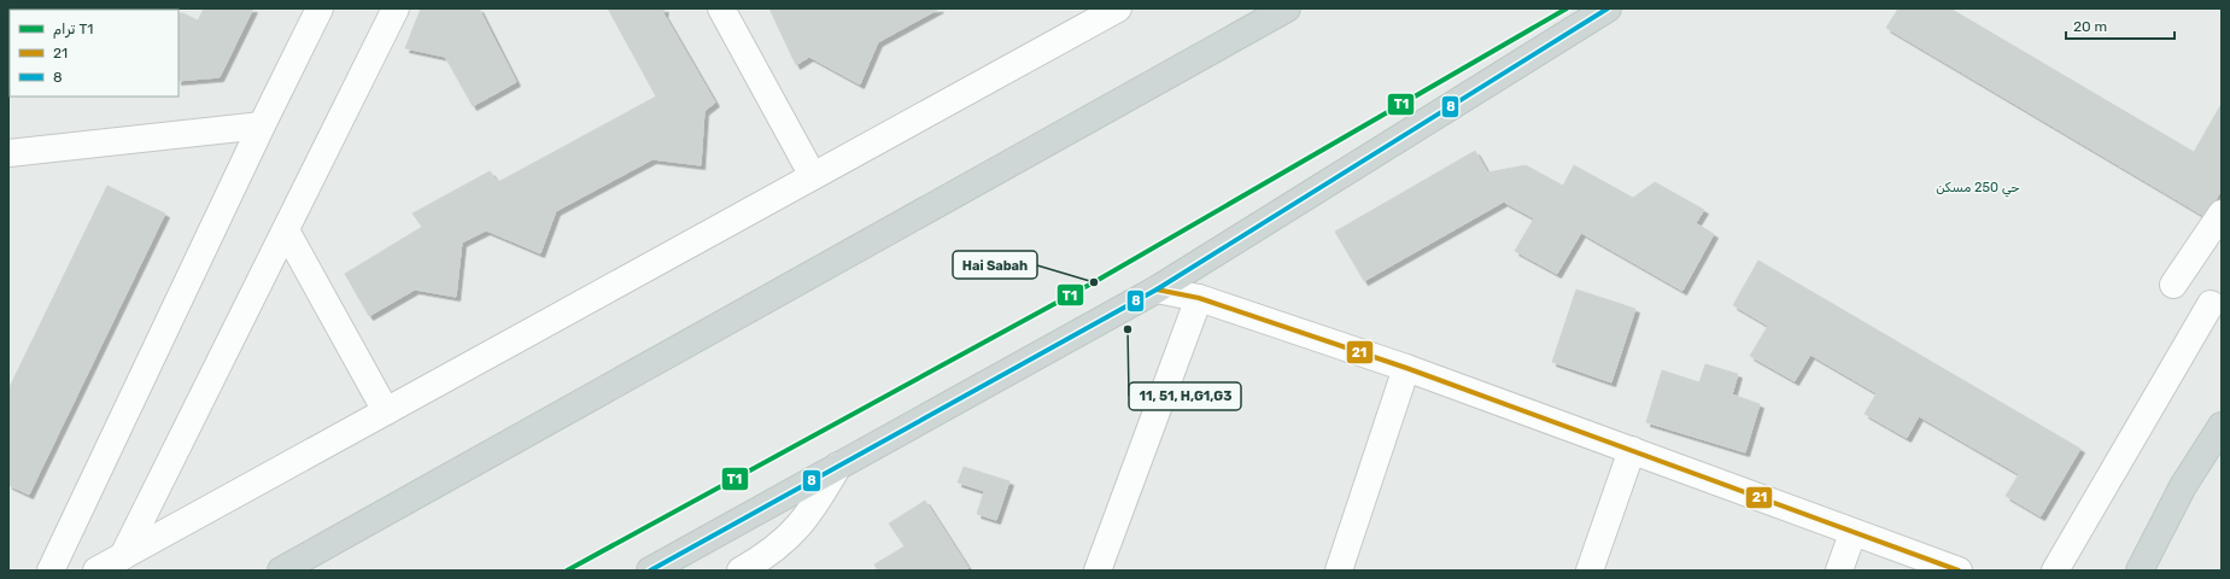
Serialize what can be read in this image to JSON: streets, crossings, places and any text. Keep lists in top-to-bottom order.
{
  "districts": ["حي 250 مسكن"],
  "places": ["Hai Sabah", "11, 51, H,G1,G3"],
  "lines": ["tram line T1", "transit line 8", "transit line 21"],
  "legend": ["ترام T1", "21", "8"],
  "scale_bar": "20 m"
}
